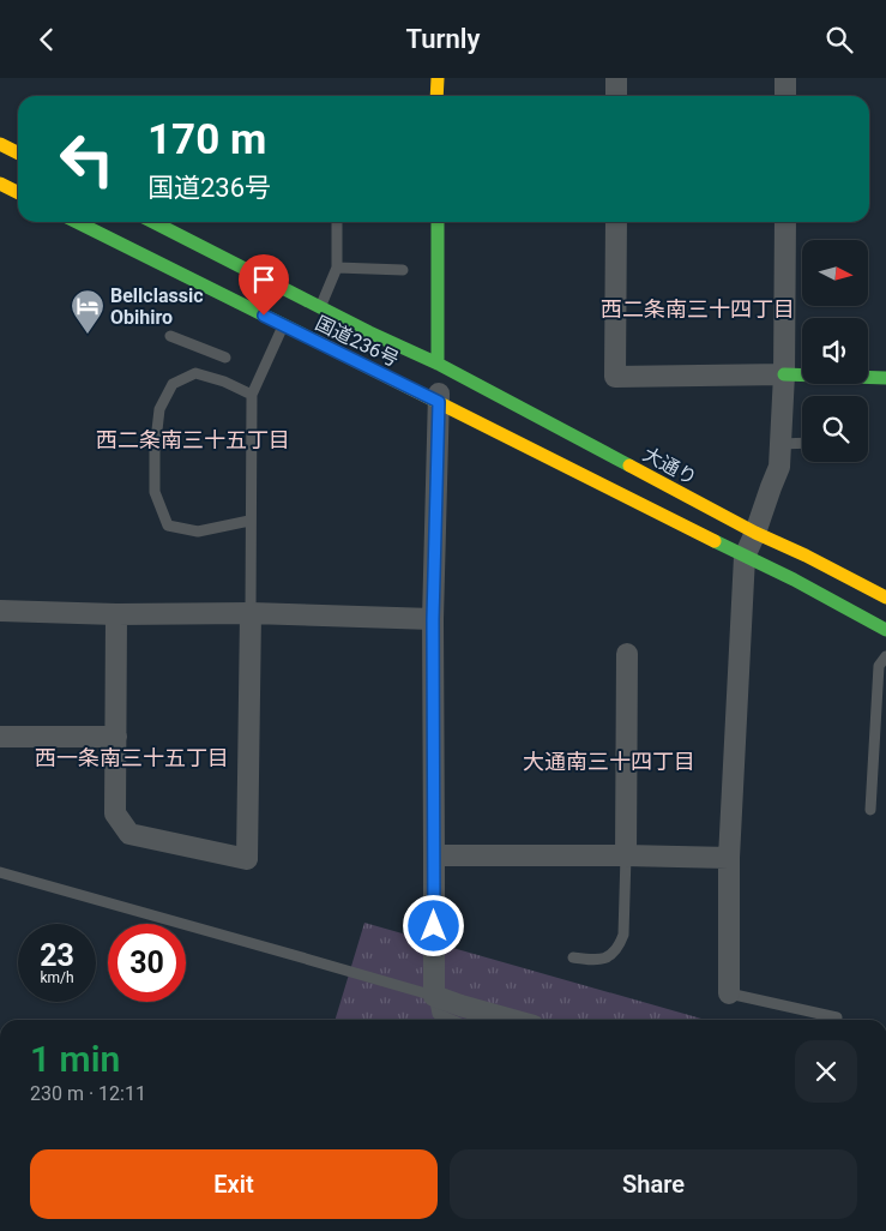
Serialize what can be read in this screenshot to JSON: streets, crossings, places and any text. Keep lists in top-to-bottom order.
{
  "streets": {
    "main road": ["国道236号", "大通り"]
  },
  "crossings": [
    ["国道236号", "大通り"]
  ],
  "districts": [
    "西二条南三十四丁目",
    "西二条南三十五丁目",
    "西一条南三十五丁目",
    "大通南三十四丁目"
  ],
  "places": {
    "hotel": ["Bellclassic Obihiro"]
  },
  "north": "right",
  "page": {
    "header": "Turnly",
    "turn": ["170 m", "国道236号"],
    "speed": "23 km/h",
    "limit": "30",
    "heading": ["1 min", "230 m · 12:11"],
    "buttons": ["Exit", "Share"]
  }
}
